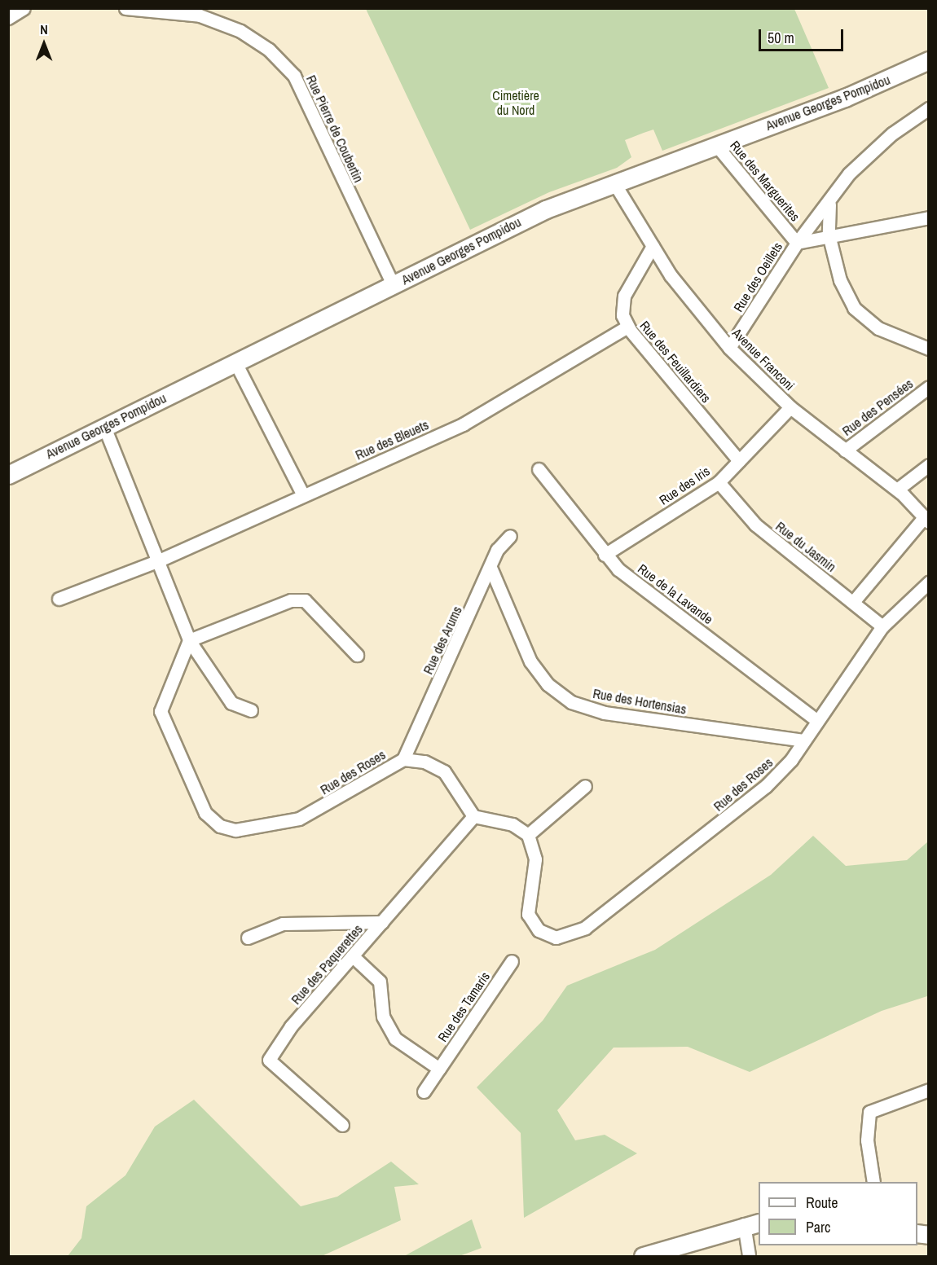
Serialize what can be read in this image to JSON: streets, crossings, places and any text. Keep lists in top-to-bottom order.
{
  "streets": {
    "main road": ["Avenue Georges Pompidou"],
    "street": [
      "Rue Pierre de Coubertin",
      "Rue des Marguerites",
      "Rue des Oeillets",
      "Avenue Franconi",
      "Rue des Feuillardiers",
      "Rue des Pensées",
      "Rue des Bleuets",
      "Rue des Iris",
      "Rue du Jasmin",
      "Rue de la Lavande",
      "Rue des Arums",
      "Rue des Hortensias",
      "Rue des Roses",
      "Rue des Paquerettes",
      "Rue des Tamaris"
    ]
  },
  "crossings": [
    ["Avenue Georges Pompidou", "Rue Pierre de Coubertin"],
    ["Avenue Georges Pompidou", "Rue des Marguerites"],
    ["Avenue Georges Pompidou", "Avenue Franconi"],
    ["Rue des Marguerites", "Rue des Oeillets"],
    ["Rue des Oeillets", "Avenue Franconi"],
    ["Avenue Franconi", "Rue des Feuillardiers"],
    ["Avenue Franconi", "Rue des Pensées"],
    ["Avenue Franconi", "Rue des Iris"],
    ["Rue des Feuillardiers", "Rue des Bleuets"],
    ["Rue des Feuillardiers", "Rue des Iris"],
    ["Rue des Iris", "Rue du Jasmin"],
    ["Rue des Iris", "Rue de la Lavande"],
    ["Rue des Arums", "Rue des Hortensias"],
    ["Rue des Arums", "Rue des Roses"],
    ["Rue des Hortensias", "Rue des Roses"],
    ["Rue des Roses", "Rue des Paquerettes"]
  ],
  "parks": ["Cimetière du Nord"],
  "legend": ["Route", "Parc"],
  "scale_bar": "50 m",
  "north": "top"
}
